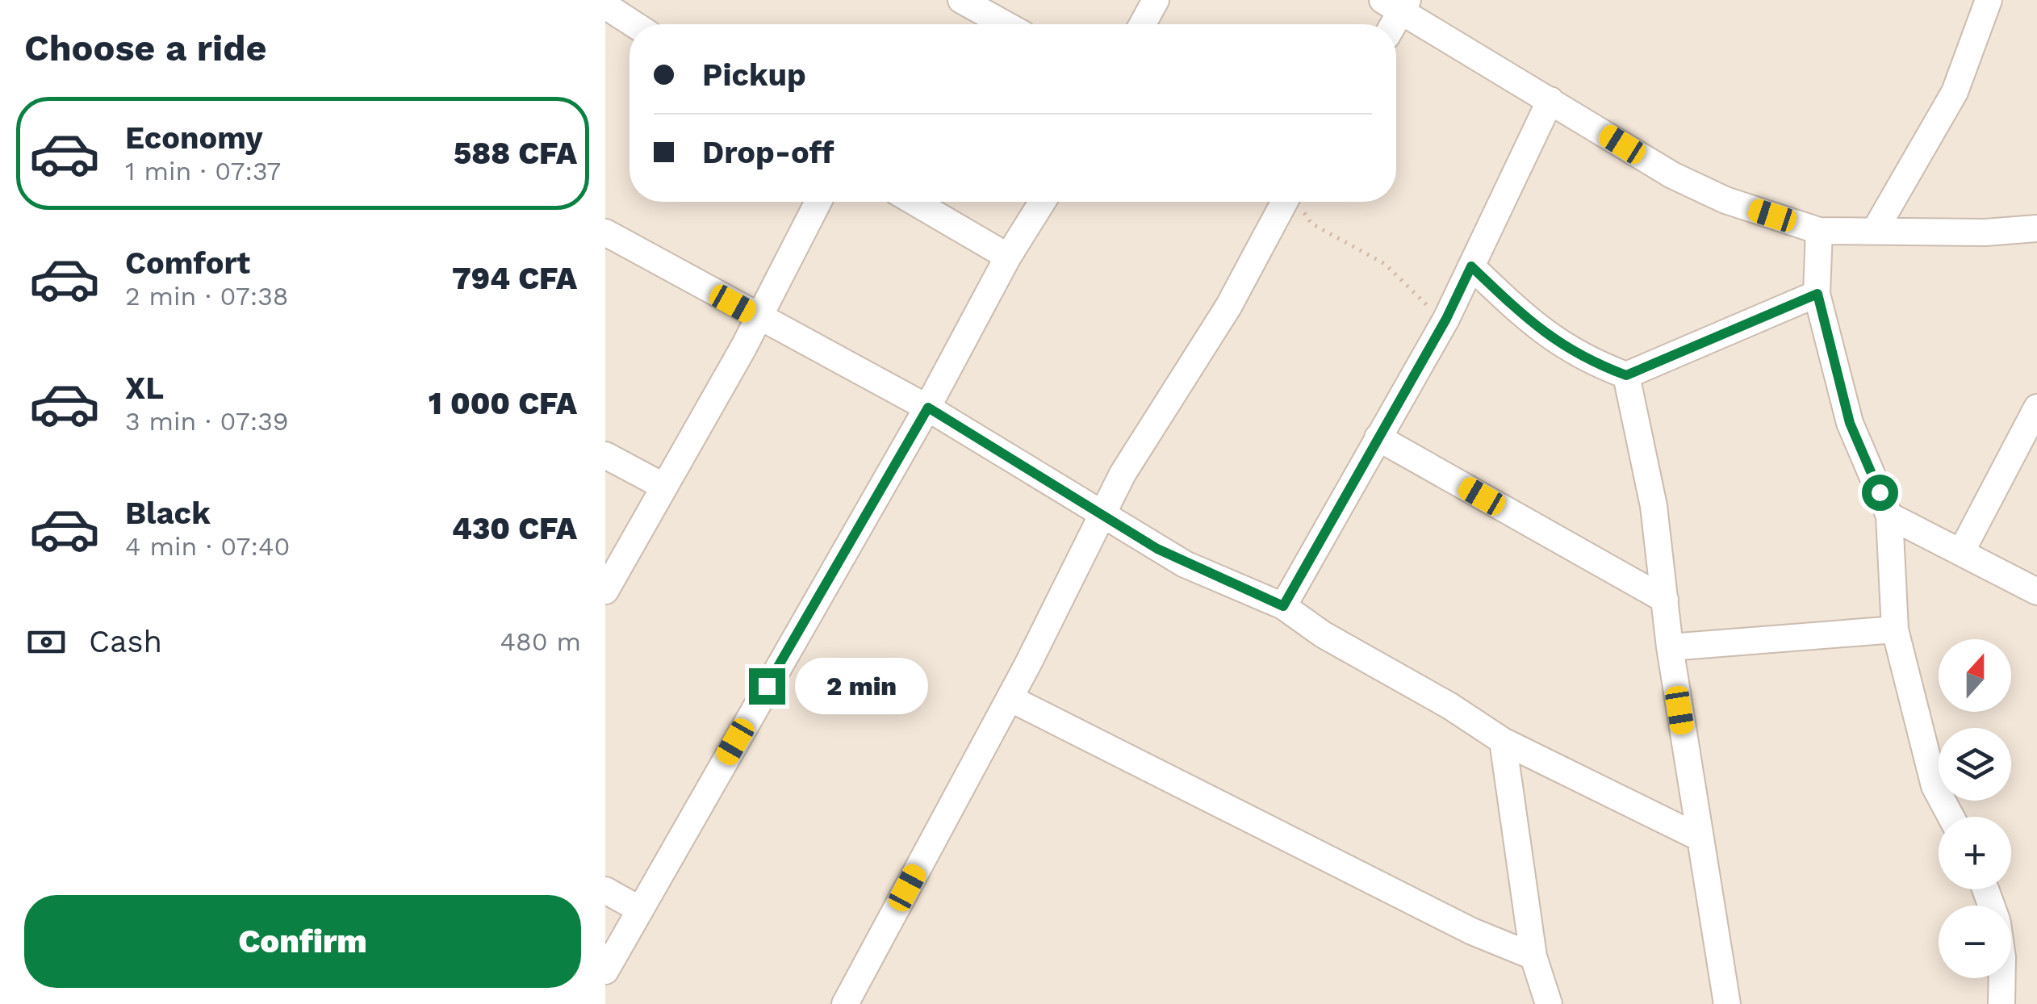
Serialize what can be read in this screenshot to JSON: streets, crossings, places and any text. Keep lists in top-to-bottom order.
{
  "north": "top",
  "page": {
    "heading": "Choose a ride",
    "banner": ["Pickup", "Drop-off"],
    "list": [
      {
        "name": "Economy",
        "note": "1 min · 07:37",
        "value": "588 CFA"
      },
      {
        "name": "Comfort",
        "note": "2 min · 07:38",
        "value": "794 CFA"
      },
      {
        "name": "XL",
        "note": "3 min · 07:39",
        "value": "1 000 CFA"
      },
      {
        "name": "Black",
        "note": "4 min · 07:40",
        "value": "430 CFA"
      }
    ],
    "pay": ["Cash", "480 m"],
    "map_buttons": ["+", "−"],
    "bubble": "2 min",
    "buttons": "Confirm"
  }
}
